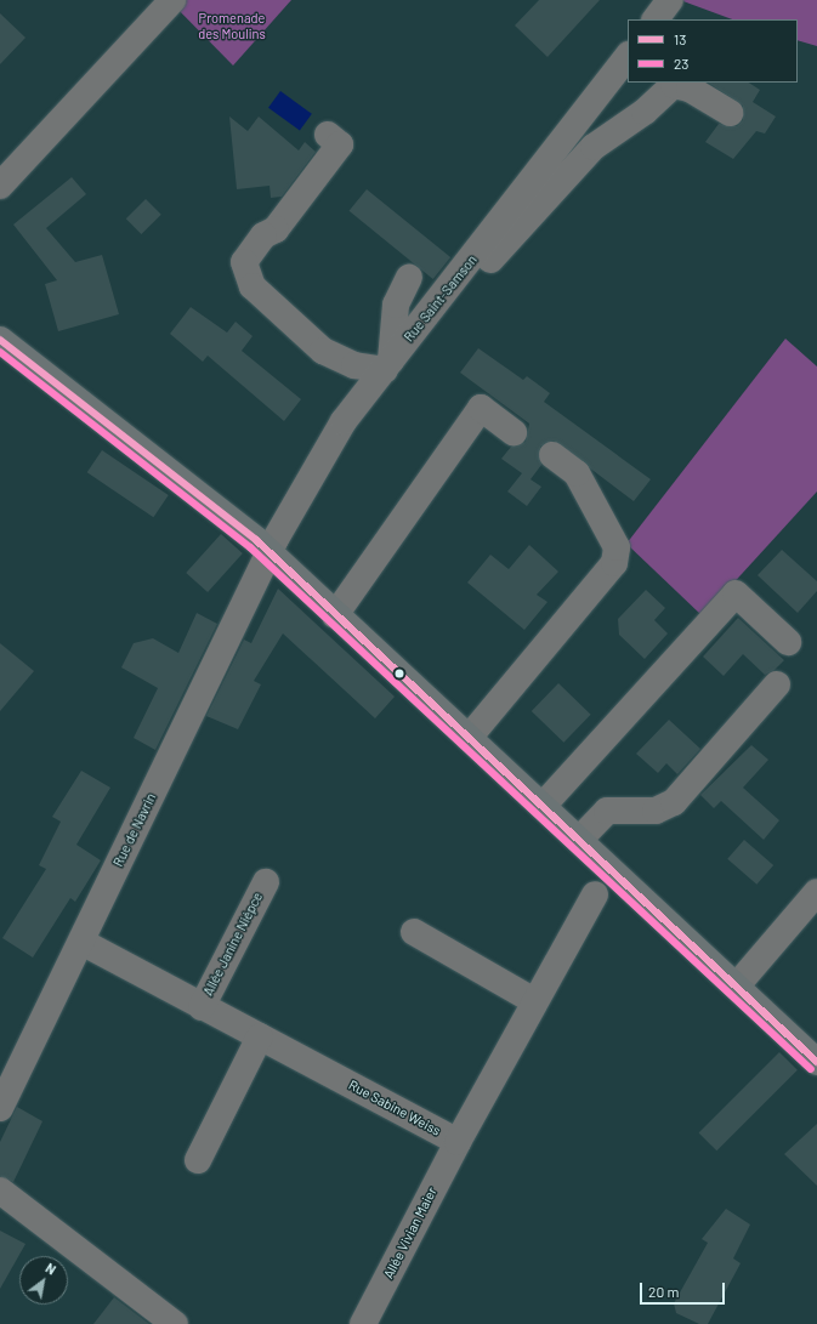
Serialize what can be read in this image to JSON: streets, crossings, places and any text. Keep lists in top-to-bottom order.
{
  "streets": {
    "street": [
      "Rue Saint-Samson",
      "Rue de Navrin",
      "Allée Janine Niépce",
      "Rue Sabine Weiss",
      "Allée Vivian Maier"
    ]
  },
  "crossings": [
    ["Rue Saint-Samson", "Rue de Navrin"],
    ["Rue de Navrin", "Rue Sabine Weiss"],
    ["Allée Janine Niépce", "Rue Sabine Weiss"],
    ["Rue Sabine Weiss", "Allée Vivian Maier"]
  ],
  "parks": ["Promenade des Moulins"],
  "lines": ["transit line 13", "transit line 23"],
  "legend": ["13", "23"],
  "scale_bar": "20 m",
  "north": "top right"
}
